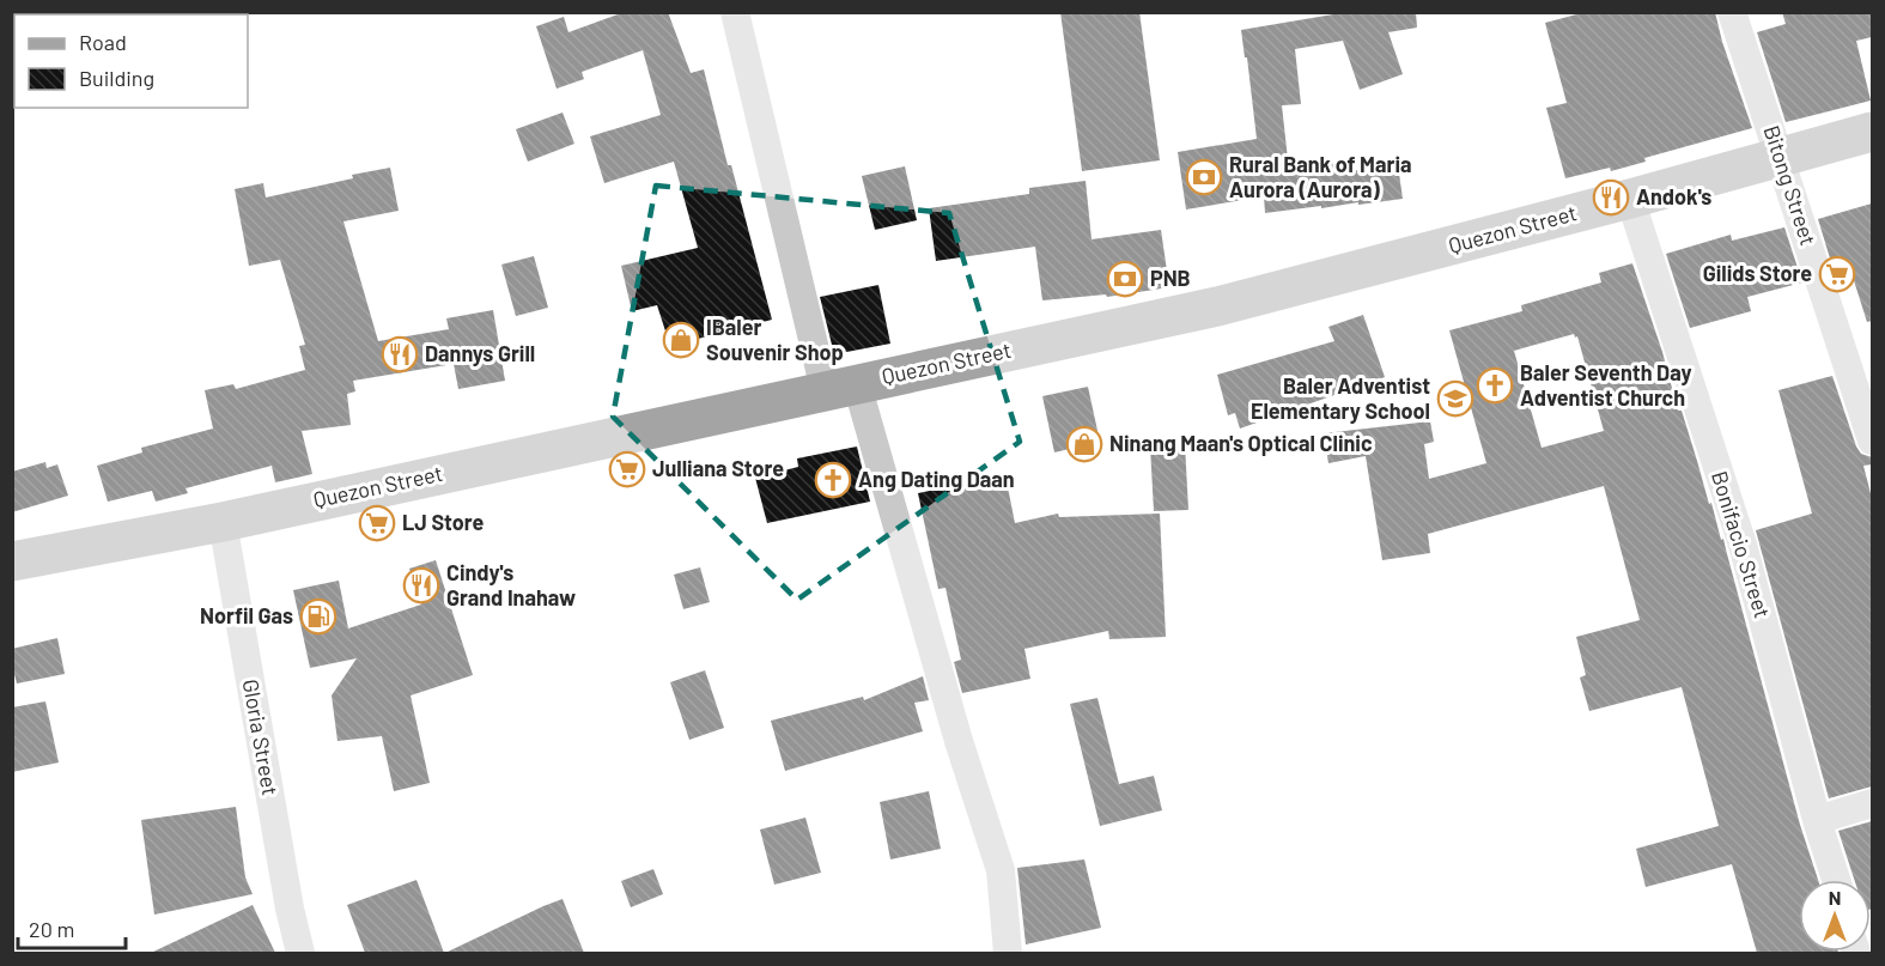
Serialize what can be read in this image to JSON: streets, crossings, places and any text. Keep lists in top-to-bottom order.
{
  "streets": {
    "main road": ["Quezon Street"],
    "street": ["Bitong Street", "Bonifacio Street", "Gloria Street"]
  },
  "crossings": [
    ["Bitong Street", "Quezon Street"],
    ["Quezon Street", "Bonifacio Street"],
    ["Quezon Street", "Gloria Street"]
  ],
  "places": {
    "bank": ["Rural Bank of Maria Aurora (Aurora)", "PNB"],
    "restaurant": ["Andok's", "Dannys Grill", "Cindy's Grand Inahaw"],
    "supermarket": ["Gilids Store", "Julliana Store", "LJ Store"],
    "shop": ["IBaler Souvenir Shop", "Ninang Maan's Optical Clinic"],
    "church": ["Baler Seventh Day Adventist Church", "Ang Dating Daan"],
    "school or university": ["Baler Adventist Elementary School"],
    "fuel station": ["Norfil Gas"]
  },
  "legend": ["Road", "Building"],
  "scale_bar": "20 m",
  "north": "top"
}
